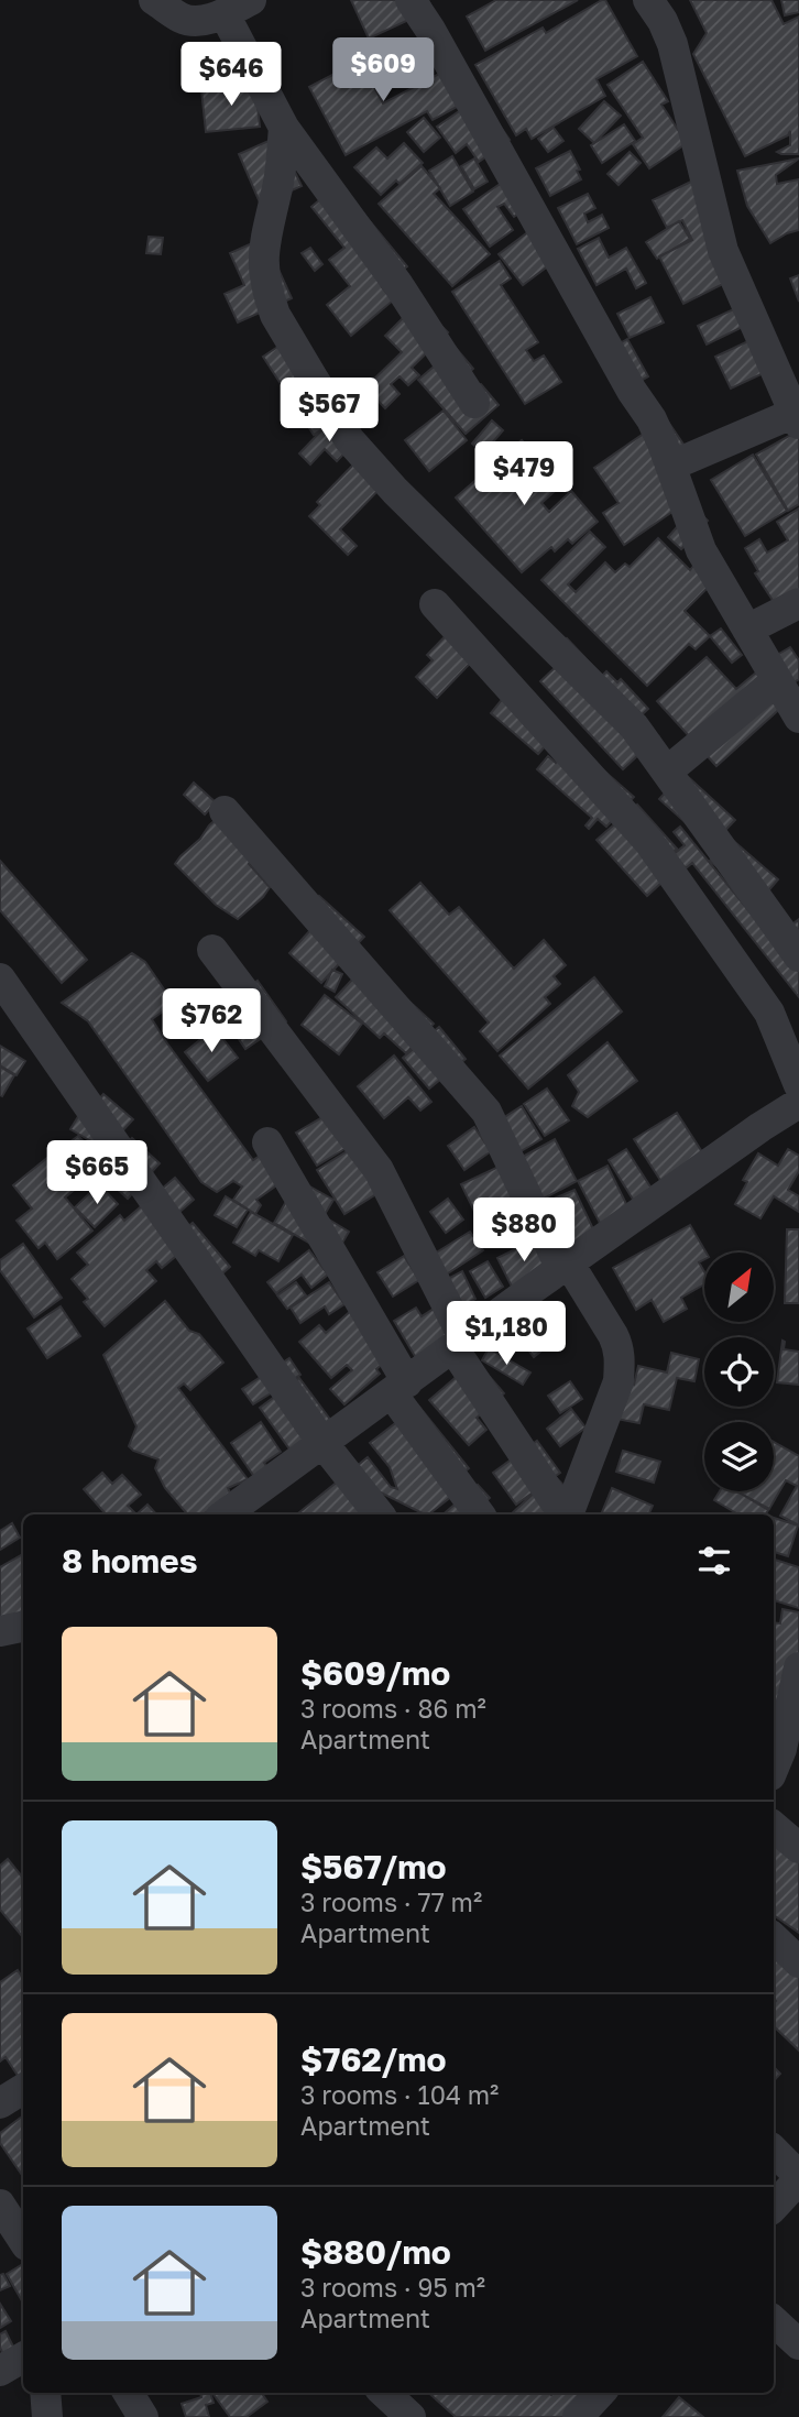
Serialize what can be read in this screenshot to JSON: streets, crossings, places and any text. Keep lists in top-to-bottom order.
{
  "north": "top right",
  "page": {
    "price": [
      "$609",
      "$646",
      "$567",
      "$479",
      "$762",
      "$665",
      "$880",
      "$1,180"
    ],
    "heading": "8 homes",
    "list": [
      {
        "name": "$609/mo",
        "note": "3 rooms · 86 m² · Apartment"
      },
      {
        "name": "$567/mo",
        "note": "3 rooms · 77 m² · Apartment"
      },
      {
        "name": "$762/mo",
        "note": "3 rooms · 104 m² · Apartment"
      },
      {
        "name": "$880/mo",
        "note": "3 rooms · 95 m² · Apartment"
      }
    ]
  }
}
